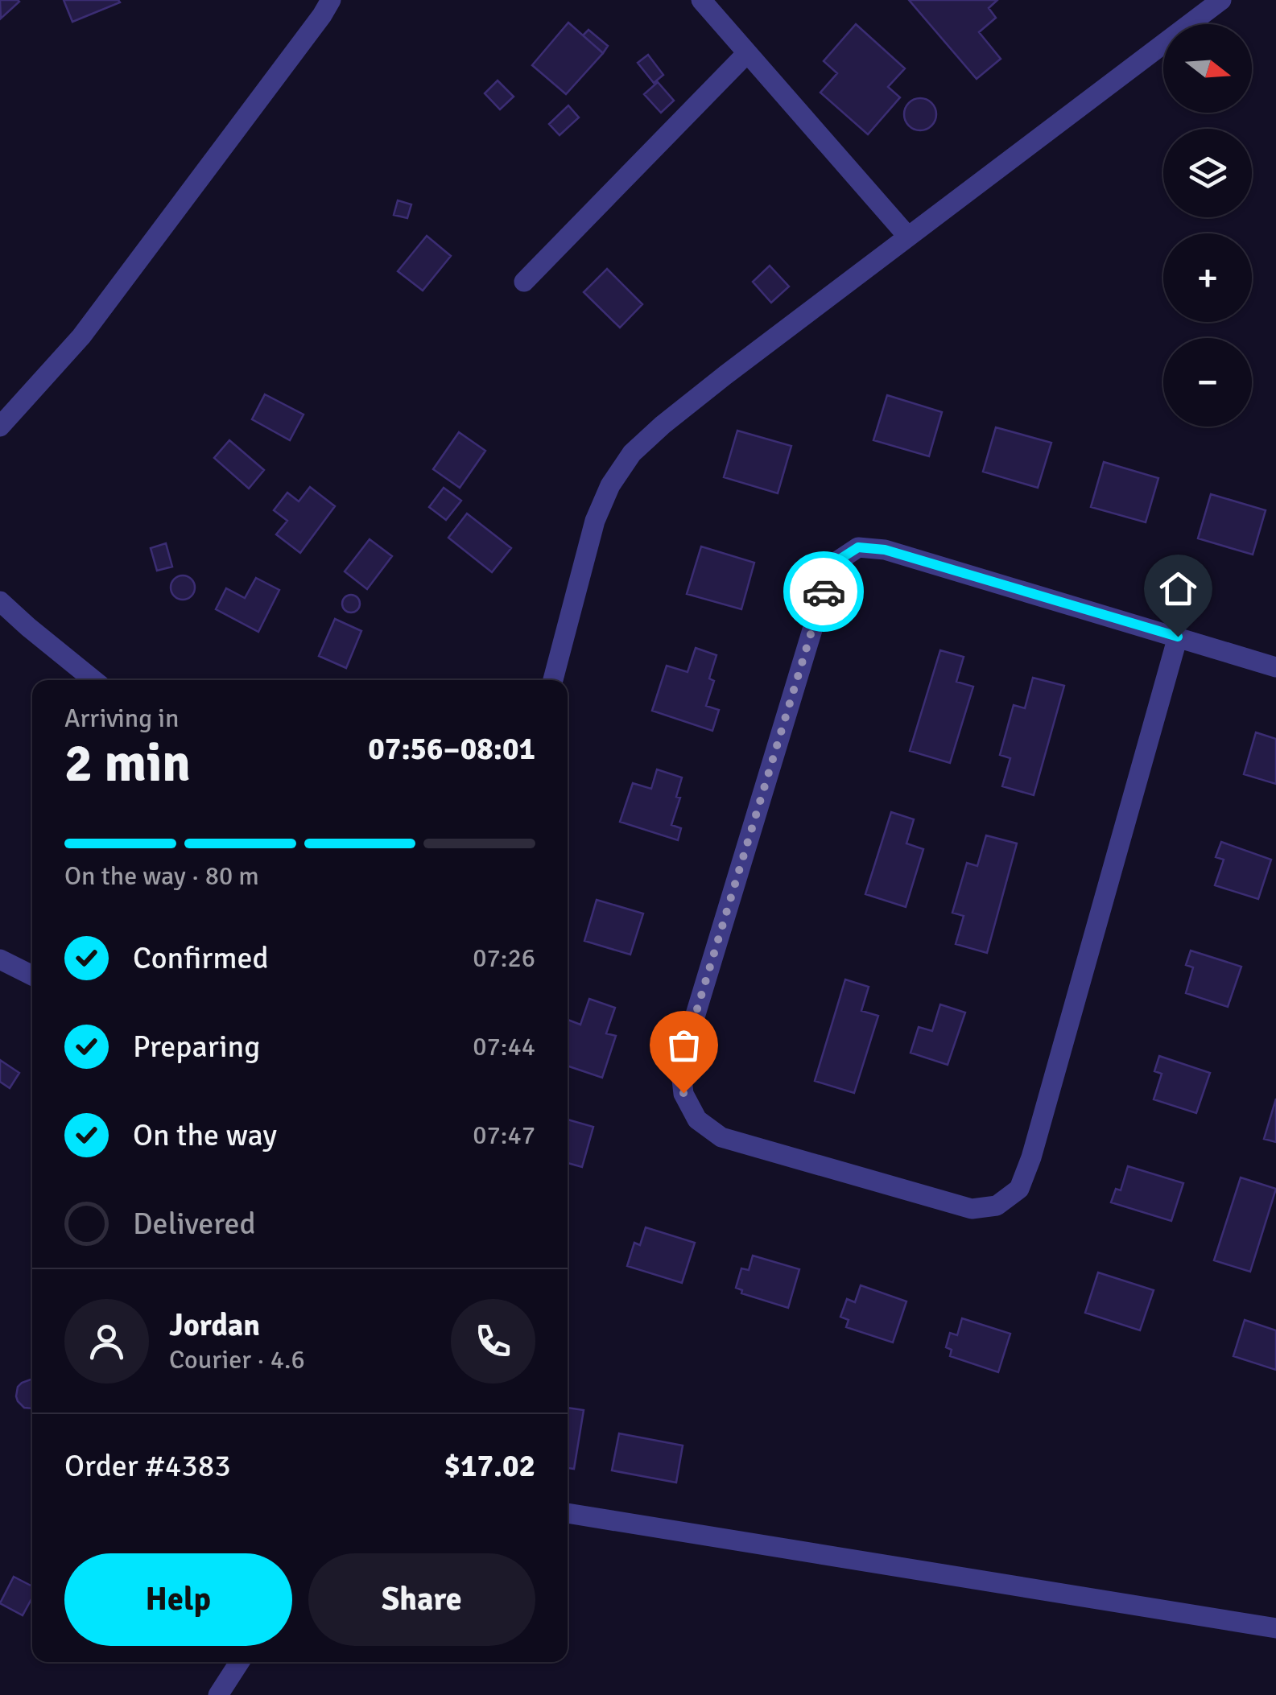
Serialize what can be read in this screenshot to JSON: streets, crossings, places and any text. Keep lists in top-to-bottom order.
{
  "north": "right",
  "page": {
    "map_buttons": ["+", "−"],
    "heading": ["2 min", "Arriving in", "07:56–08:01"],
    "panel": [
      "Jordan",
      "Courier · 4.6",
      "Order #4383",
      "$17.02"
    ],
    "bar": "On the way · 80 m",
    "list": [
      ["Confirmed", "07:26"],
      ["Preparing", "07:44"],
      ["On the way", "07:47"],
      "Delivered"
    ],
    "buttons": ["Help", "Share"]
  }
}
